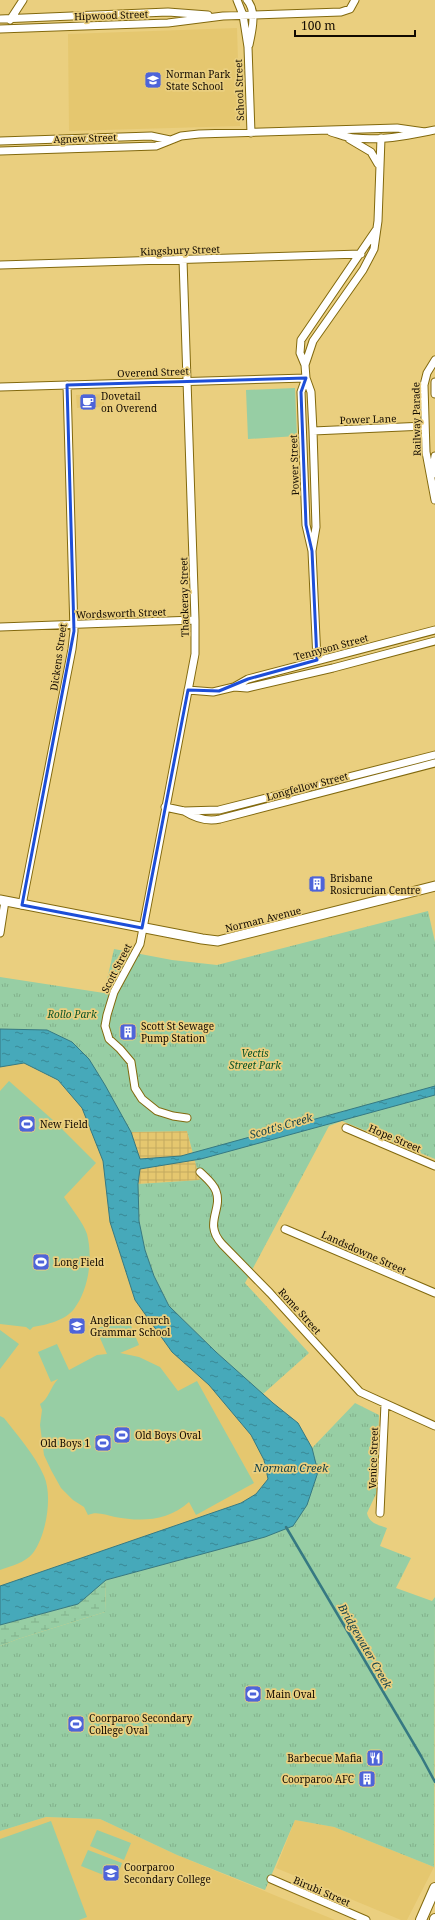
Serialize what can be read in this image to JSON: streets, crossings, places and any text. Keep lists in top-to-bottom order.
{
  "streets": {
    "street": [
      "Hipwood Street",
      "School Street",
      "Agnew Street",
      "Kingsbury Street",
      "Overend Street",
      "Power Lane",
      "Railway Parade",
      "Power Street",
      "Thackeray Street",
      "Wordsworth Street",
      "Tennyson Street",
      "Dickens Street",
      "Longfellow Street",
      "Norman Avenue",
      "Scott Street",
      "Hope Street",
      "Landsdowne Street",
      "Rome Street",
      "Venice Street",
      "Birubi Street"
    ]
  },
  "crossings": [
    ["Hipwood Street", "School Street"],
    ["School Street", "Agnew Street"],
    ["Agnew Street", "Power Street"],
    ["Kingsbury Street", "Power Street"],
    ["Kingsbury Street", "Thackeray Street"],
    ["Overend Street", "Power Street"],
    ["Overend Street", "Thackeray Street"],
    ["Overend Street", "Dickens Street"],
    ["Power Lane", "Railway Parade"],
    ["Power Lane", "Power Street"],
    ["Power Street", "Tennyson Street"],
    ["Thackeray Street", "Wordsworth Street"],
    ["Thackeray Street", "Tennyson Street"],
    ["Thackeray Street", "Longfellow Street"],
    ["Thackeray Street", "Norman Avenue"],
    ["Thackeray Street", "Scott Street"],
    ["Wordsworth Street", "Dickens Street"],
    ["Dickens Street", "Norman Avenue"],
    ["Norman Avenue", "Scott Street"],
    ["Rome Street", "Venice Street"]
  ],
  "water": ["Scott's Creek", "Norman Creek", "Bridgewater Creek"],
  "parks": ["Rollo Park", "Vectis Street Park"],
  "places": {
    "school or university": ["Norman Park State School", "Anglican Church Grammar School", "Coorparoo Secondary College"],
    "cafe": ["Dovetail on Overend"],
    "building": ["Brisbane Rosicrucian Centre", "Scott St Sewage Pump Station", "Coorparoo AFC"],
    "sports": [
      "New Field",
      "Long Field",
      "Old Boys Oval",
      "Old Boys 1",
      "Main Oval",
      "Coorparoo Secondary College Oval"
    ],
    "restaurant": ["Barbecue Mafia"]
  },
  "scale_bar": "100 m"
}
